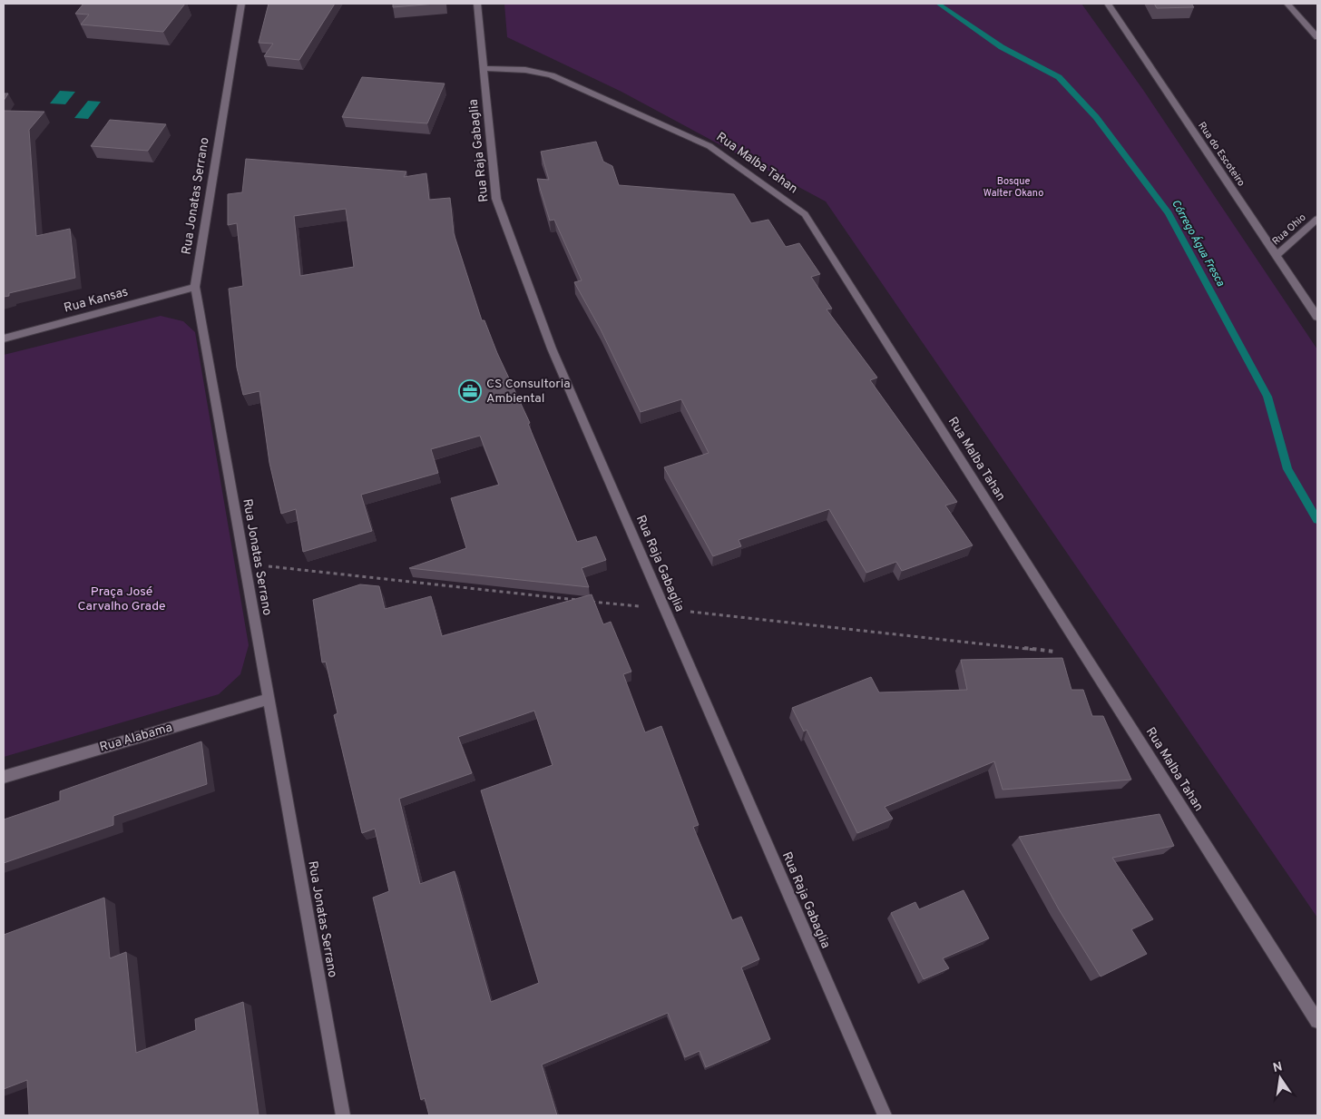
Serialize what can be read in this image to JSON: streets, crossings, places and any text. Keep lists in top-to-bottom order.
{
  "streets": {
    "street": [
      "Rua Raja Gabaglia",
      "Rua do Escoteiro",
      "Rua Malba Tahan",
      "Rua Jonatas Serrano",
      "Rua Ohio",
      "Rua Kansas",
      "Rua Alabama"
    ]
  },
  "crossings": [
    ["Rua Raja Gabaglia", "Rua Malba Tahan"],
    ["Rua do Escoteiro", "Rua Ohio"],
    ["Rua Jonatas Serrano", "Rua Kansas"],
    ["Rua Jonatas Serrano", "Rua Alabama"]
  ],
  "water": ["Córrego Água Fresca"],
  "parks": ["Bosque Walter Okano", "Praça José Carvalho Grade"],
  "places": {
    "office": ["CS Consultoria Ambiental"]
  },
  "north": "top"
}
